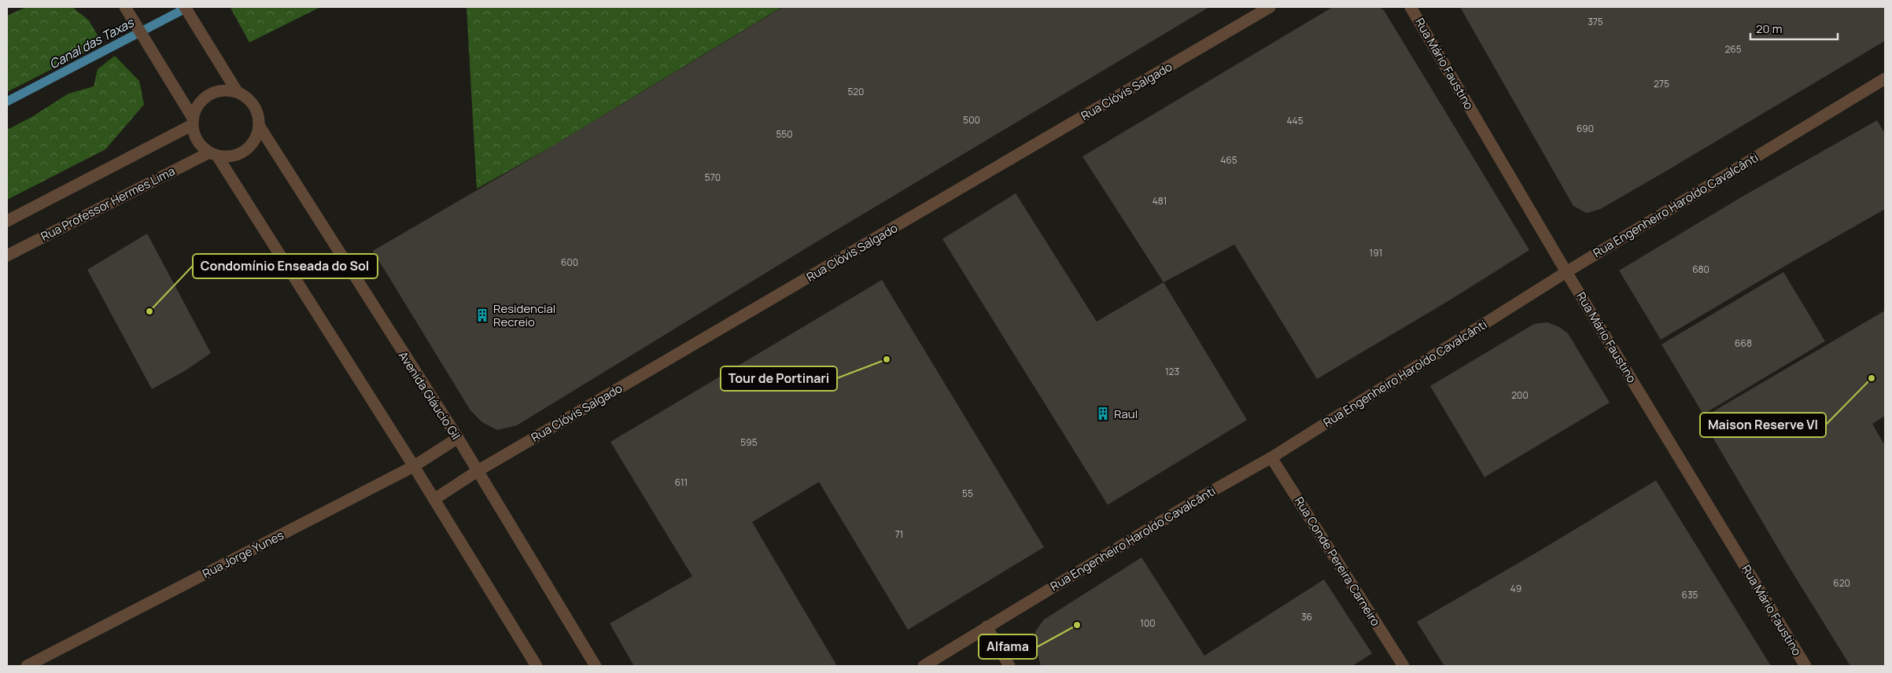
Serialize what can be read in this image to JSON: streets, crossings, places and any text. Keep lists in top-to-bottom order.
{
  "streets": {
    "street": [
      "Rua Mário Faustino",
      "Rua Clóvis Salgado",
      "Rua Professor Hermes Lima",
      "Rua Engenheiro Haroldo Cavalcânti",
      "Avenida Gláucio Gil",
      "Rua Jorge Yunes",
      "Rua Conde Pereira Carneiro"
    ]
  },
  "crossings": [
    ["Rua Mário Faustino", "Rua Engenheiro Haroldo Cavalcânti"],
    ["Rua Clóvis Salgado", "Avenida Gláucio Gil"],
    ["Rua Professor Hermes Lima", "Avenida Gláucio Gil"],
    ["Rua Engenheiro Haroldo Cavalcânti", "Rua Conde Pereira Carneiro"],
    ["Avenida Gláucio Gil", "Rua Jorge Yunes"]
  ],
  "water": ["Canal das Taxas"],
  "places": {
    "other": [
      "Condomínio Enseada do Sol",
      "Tour de Portinari",
      "Maison Reserve VI",
      "Alfama"
    ],
    "building": ["Residencial Recreio", "Raul"]
  },
  "house_numbers": [
    "375",
    "265",
    "275",
    "520",
    "500",
    "445",
    "690",
    "550",
    "465",
    "570",
    "481",
    "191",
    "600",
    "680",
    "668",
    "123",
    "200",
    "595",
    "611",
    "55",
    "71",
    "620",
    "49",
    "635",
    "36",
    "100"
  ],
  "scale_bar": "20 m"
}
